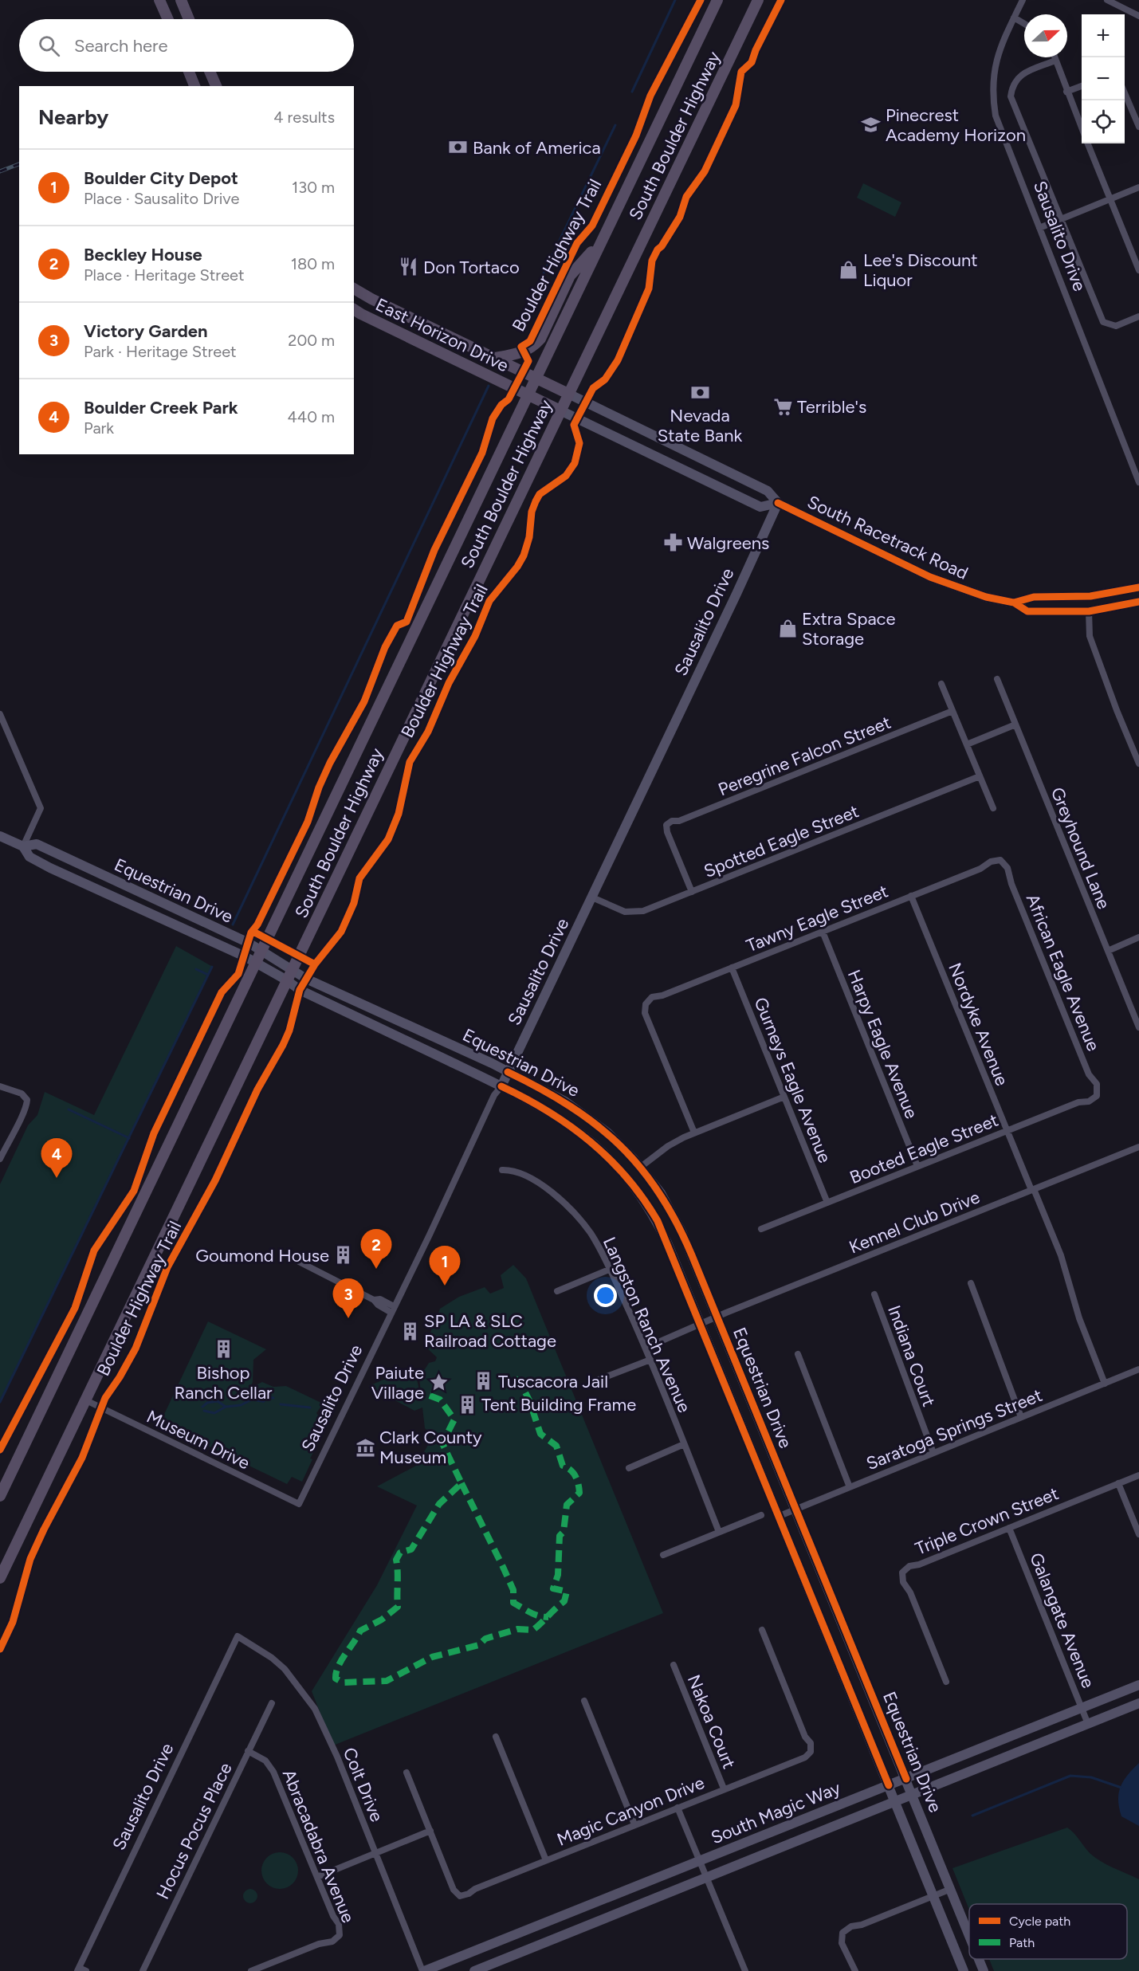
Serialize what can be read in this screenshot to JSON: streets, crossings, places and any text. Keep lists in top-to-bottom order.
{
  "streets": {
    "main road": ["South Boulder Highway", "East Horizon Drive", "South Racetrack Road"],
    "street": [
      "Sausalito Drive",
      "Peregrine Falcon Street",
      "Spotted Eagle Street",
      "Greyhound Lane",
      "Equestrian Drive",
      "Tawny Eagle Street",
      "African Eagle Avenue",
      "Nordyke Avenue",
      "Harpy Eagle Avenue",
      "Gurneys Eagle Avenue",
      "Booted Eagle Street",
      "Kennel Club Drive",
      "Langston Ranch Avenue",
      "Indiana Court",
      "Saratoga Springs Street",
      "Museum Drive",
      "Triple Crown Street",
      "Galangate Avenue",
      "Nakoa Court",
      "Colt Drive",
      "Magic Canyon Drive",
      "South Magic Way",
      "Hocus Pocus Place",
      "Abracadabra Avenue"
    ],
    "cycle path": ["Boulder Highway Trail"]
  },
  "crossings": [
    ["South Boulder Highway", "East Horizon Drive"],
    ["South Boulder Highway", "South Racetrack Road"],
    ["South Boulder Highway", "Equestrian Drive"],
    ["South Boulder Highway", "Museum Drive"],
    ["Sausalito Drive", "South Racetrack Road"],
    ["Sausalito Drive", "Spotted Eagle Street"],
    ["Sausalito Drive", "Equestrian Drive"],
    ["Sausalito Drive", "Museum Drive"],
    ["Sausalito Drive", "Colt Drive"],
    ["East Horizon Drive", "South Racetrack Road"],
    ["Peregrine Falcon Street", "Spotted Eagle Street"],
    ["Equestrian Drive", "Kennel Club Drive"],
    ["Equestrian Drive", "Saratoga Springs Street"],
    ["Equestrian Drive", "South Magic Way"],
    ["Tawny Eagle Street", "African Eagle Avenue"],
    ["Tawny Eagle Street", "Nordyke Avenue"],
    ["Tawny Eagle Street", "Harpy Eagle Avenue"],
    ["Tawny Eagle Street", "Gurneys Eagle Avenue"],
    ["African Eagle Avenue", "Booted Eagle Street"],
    ["Nordyke Avenue", "Booted Eagle Street"],
    ["Nordyke Avenue", "Kennel Club Drive"],
    ["Nordyke Avenue", "Saratoga Springs Street"],
    ["Harpy Eagle Avenue", "Booted Eagle Street"],
    ["Gurneys Eagle Avenue", "Booted Eagle Street"],
    ["Kennel Club Drive", "Langston Ranch Avenue"],
    ["Indiana Court", "Saratoga Springs Street"],
    ["Triple Crown Street", "Galangate Avenue"],
    ["Galangate Avenue", "South Magic Way"],
    ["Nakoa Court", "Magic Canyon Drive"],
    ["Colt Drive", "South Magic Way"],
    ["Hocus Pocus Place", "Abracadabra Avenue"]
  ],
  "places": {
    "school or university": ["Pinecrest Academy Horizon"],
    "bank": ["Bank of America", "Nevada State Bank"],
    "restaurant": ["Don Tortaco"],
    "shop": ["Lee's Discount Liquor", "Extra Space Storage"],
    "supermarket": ["Terrible's"],
    "pharmacy": ["Walgreens"],
    "building": [
      "Goumond House",
      "SP LA & SLC Railroad Cottage",
      "Bishop Ranch Cellar",
      "Tuscacora Jail",
      "Tent Building Frame"
    ],
    "place": ["Paiute Village"],
    "museum": ["Clark County Museum"]
  },
  "legend": ["Cycle path", "Path"],
  "north": "right",
  "page": {
    "map_buttons": ["+", "−"],
    "search": "Search here",
    "heading": ["Nearby", "4 results"],
    "list": [
      {
        "mark": "1",
        "name": "Boulder City Depot",
        "note": "Place · Sausalito Drive",
        "value": "130 m"
      },
      {
        "mark": "2",
        "name": "Beckley House",
        "note": "Place · Heritage Street",
        "value": "180 m"
      },
      {
        "mark": "3",
        "name": "Victory Garden",
        "note": "Park · Heritage Street",
        "value": "200 m"
      },
      {
        "mark": "4",
        "name": "Boulder Creek Park",
        "note": "Park",
        "value": "440 m"
      }
    ],
    "pins": [
      "4",
      "2",
      "1",
      "3"
    ]
  }
}
